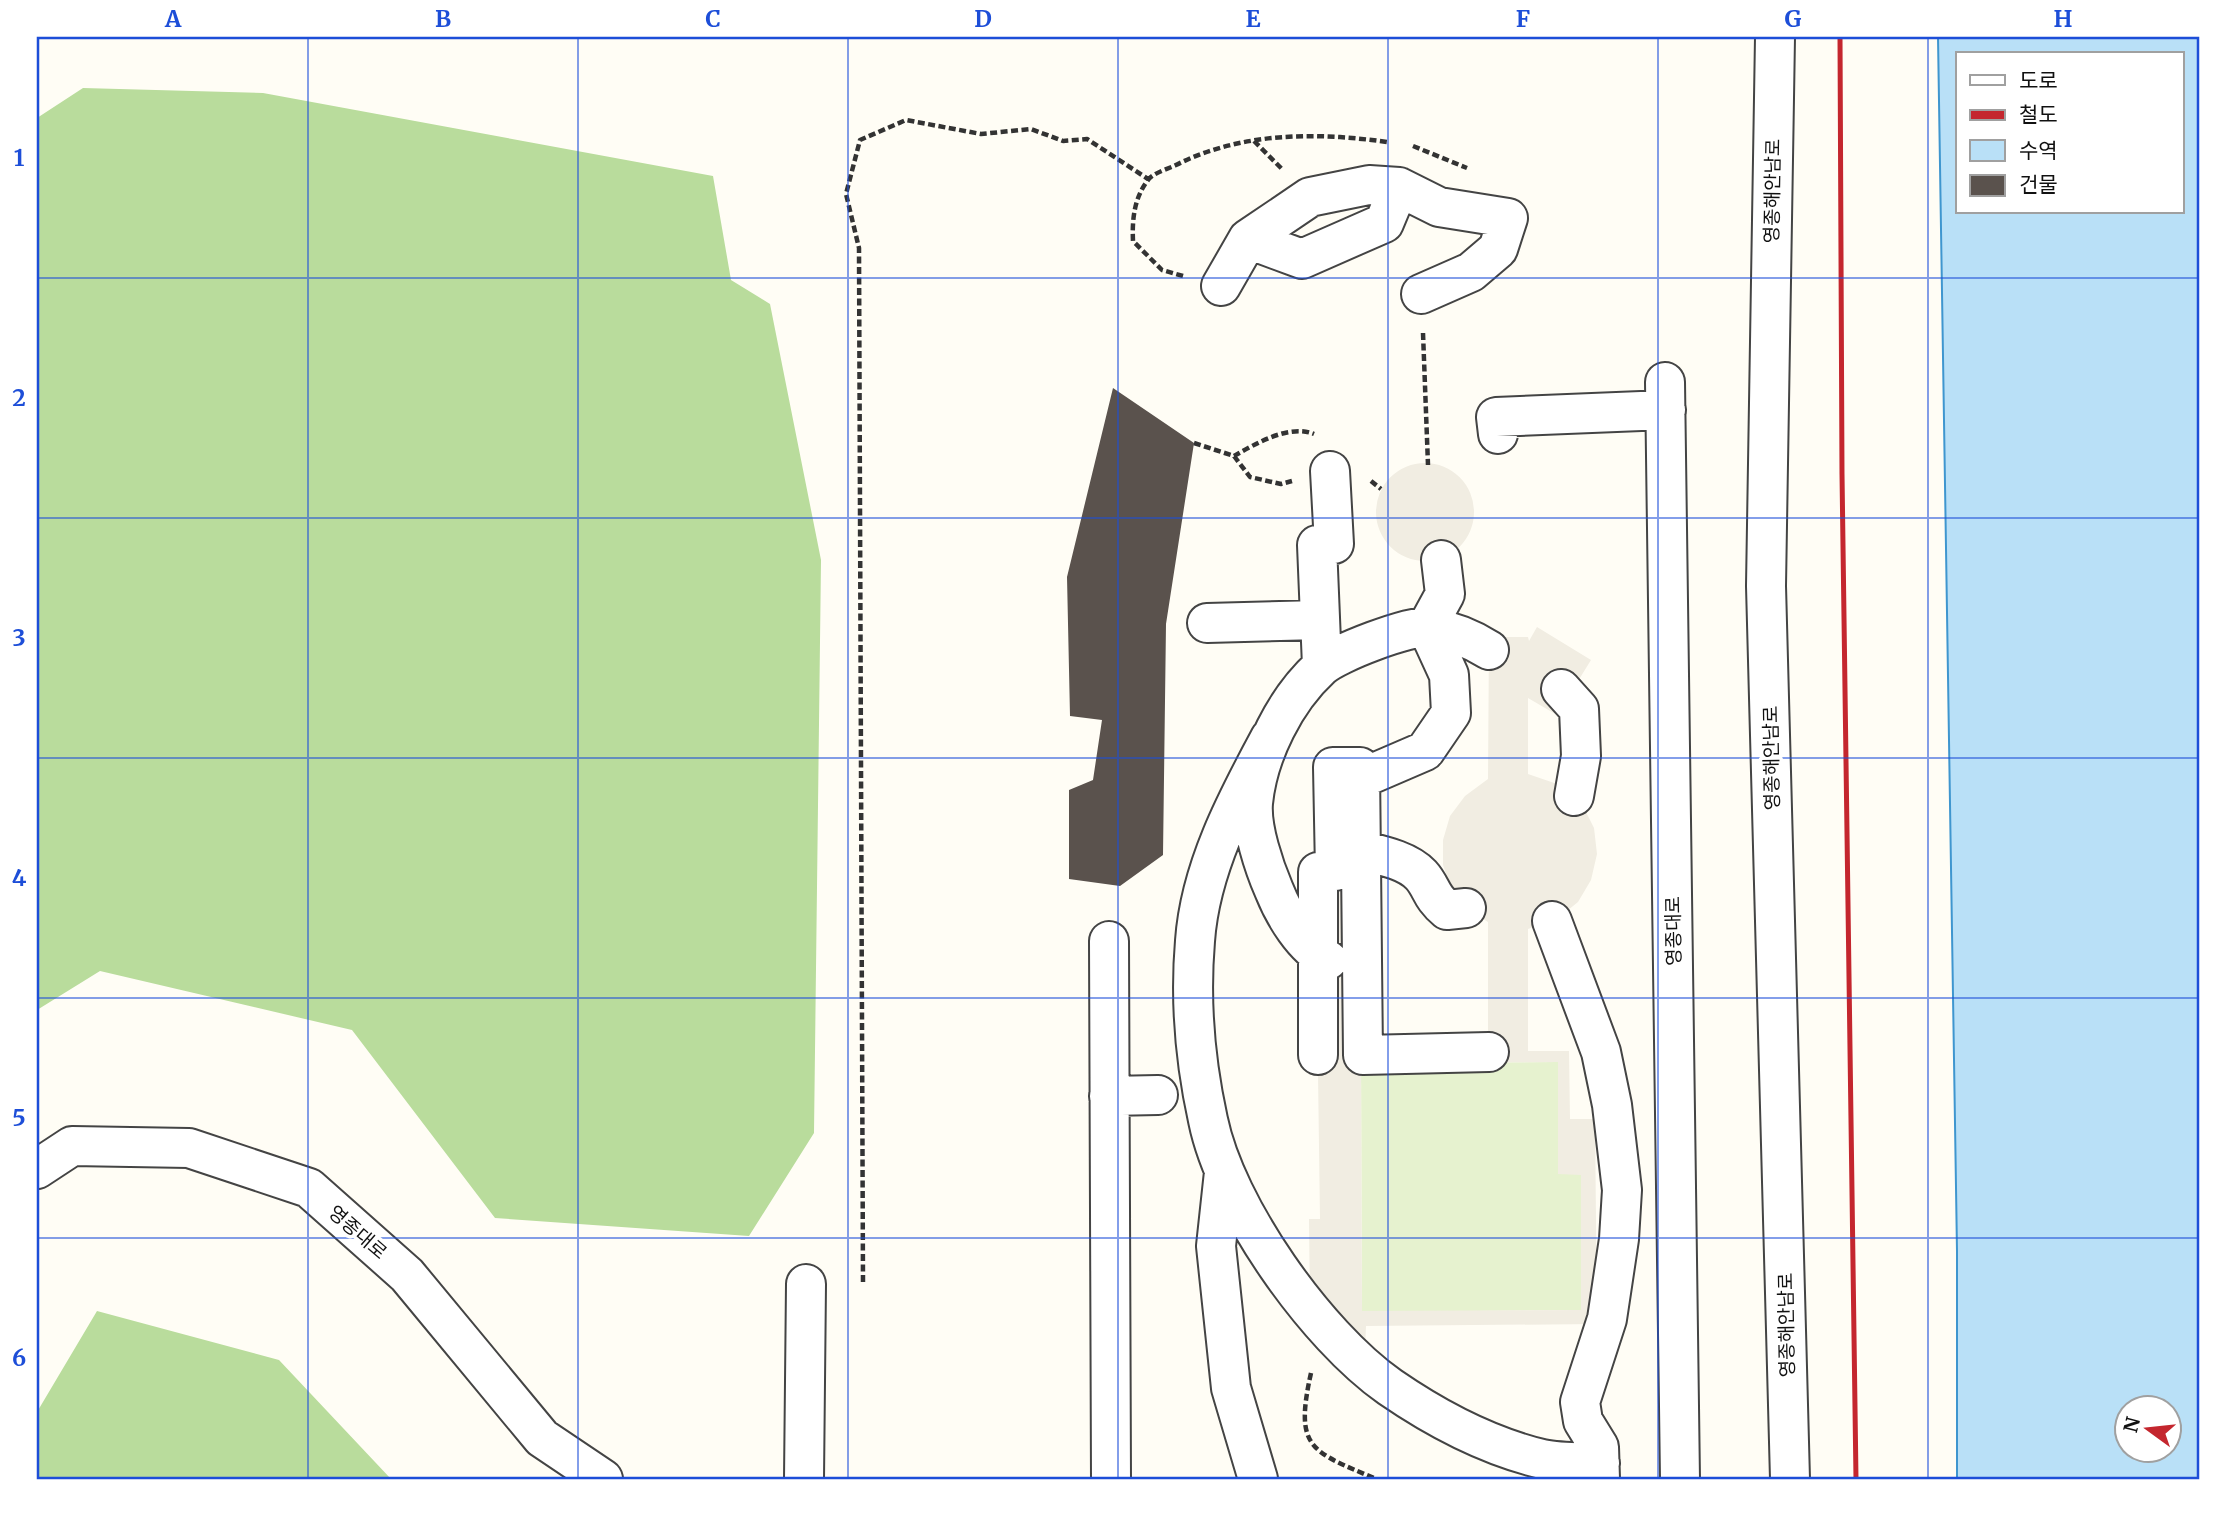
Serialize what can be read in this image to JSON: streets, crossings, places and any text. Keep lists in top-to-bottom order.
{
  "streets": {
    "street": ["영종해안남로", "영종대로"]
  },
  "legend": [
    "도로",
    "철도",
    "수역",
    "건물"
  ],
  "north": "left",
  "grid": {
    "columns": [
      "A",
      "B",
      "C",
      "D",
      "E",
      "F",
      "G",
      "H"
    ],
    "rows": [
      "1",
      "2",
      "3",
      "4",
      "5",
      "6"
    ]
  }
}
